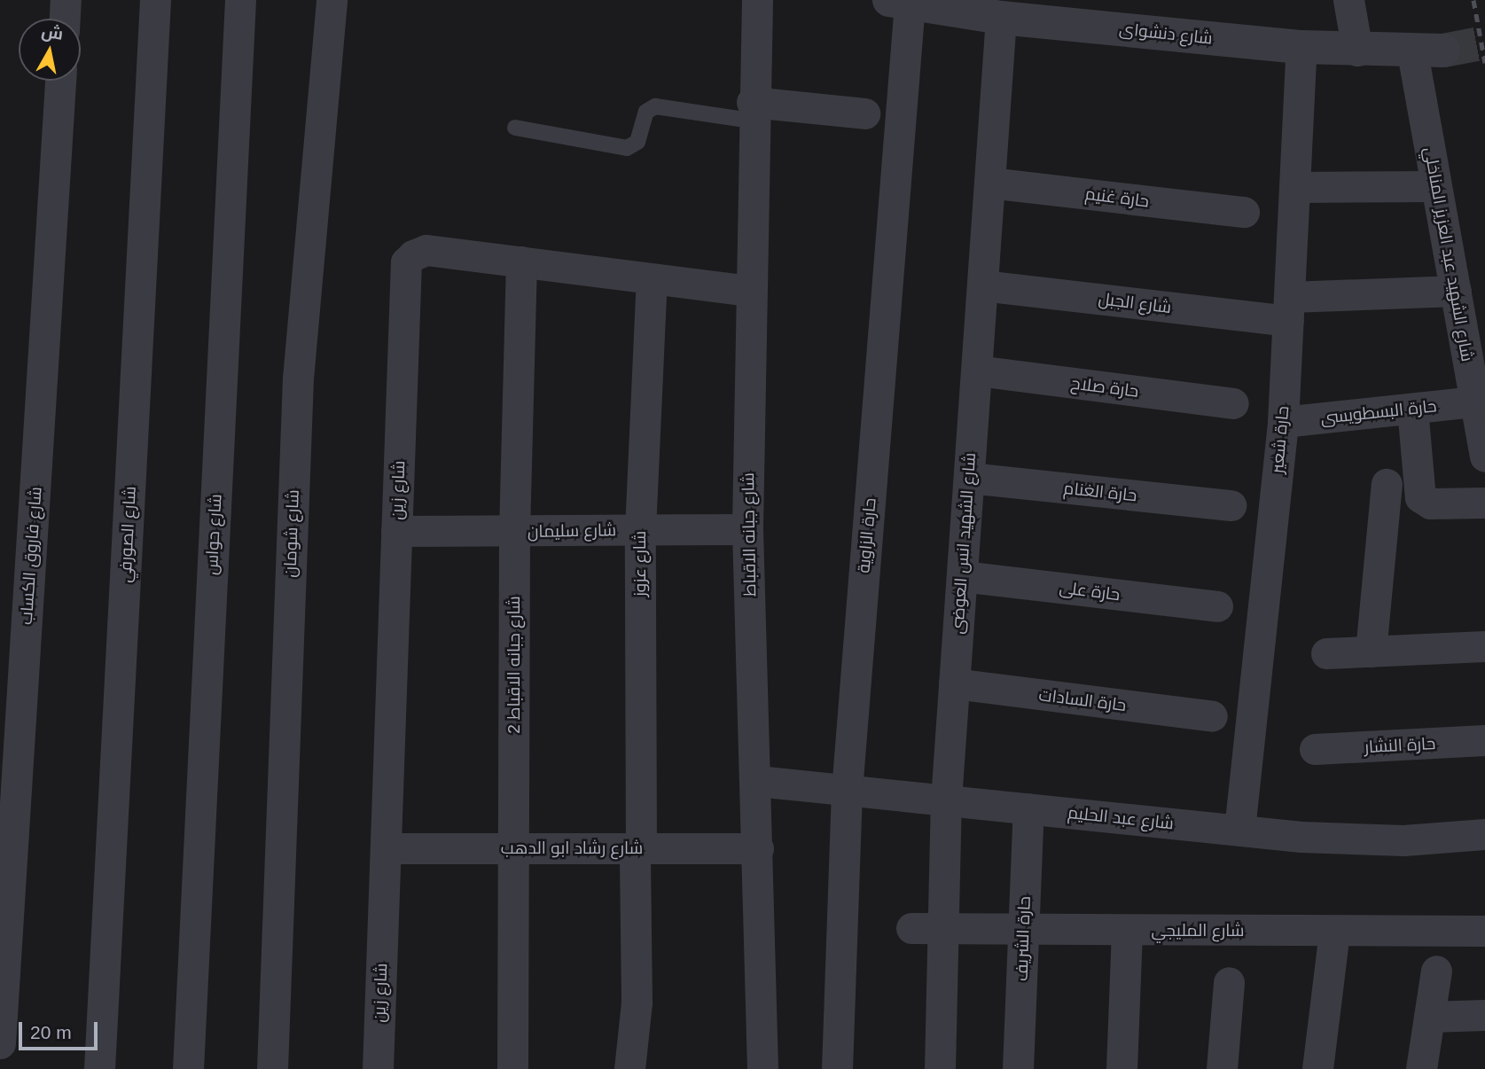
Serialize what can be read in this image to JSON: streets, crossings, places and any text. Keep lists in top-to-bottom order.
{
  "streets": {
    "street": [
      "شارع دنشواى",
      "حارة غنيم",
      "شارع الشهيد عبد العزيز المناخلي",
      "شارع الجبل",
      "حارة صلاح",
      "حارة البسطويسى",
      "حارة شعير",
      "شارع زين",
      "حارة الغنام",
      "شارع سليمان",
      "شارع شومان",
      "شارع الصورفي",
      "شارع حواس",
      "شارع جبانه الاقباط",
      "حارة الزاوية",
      "شارع الشهيد انس العوضى",
      "شارع فاروق الكساب",
      "شارع عزوز",
      "حارة على",
      "شارع جبانه الاقباط 2",
      "حارة السادات",
      "حارة النشار",
      "شارع عبد الحليم",
      "شارع رشاد ابو الدهب",
      "شارع المليجي",
      "حارة الشريف"
    ]
  },
  "crossings": [
    ["شارع دنشواى", "شارع الشهيد عبد العزيز المناخلي"],
    ["شارع دنشواى", "حارة شعير"],
    ["شارع دنشواى", "حارة الزاوية"],
    ["شارع دنشواى", "شارع الشهيد انس العوضى"],
    ["حارة غنيم", "شارع الشهيد انس العوضى"],
    ["شارع الشهيد عبد العزيز المناخلي", "شارع الجبل"],
    ["شارع الشهيد عبد العزيز المناخلي", "حارة البسطويسى"],
    ["شارع الجبل", "حارة شعير"],
    ["شارع الجبل", "شارع الشهيد انس العوضى"],
    ["حارة صلاح", "شارع الشهيد انس العوضى"],
    ["حارة البسطويسى", "حارة شعير"],
    ["حارة شعير", "شارع عبد الحليم"],
    ["شارع زين", "شارع سليمان"],
    ["شارع زين", "شارع جبانه الاقباط"],
    ["شارع زين", "شارع عزوز"],
    ["شارع زين", "شارع جبانه الاقباط 2"],
    ["شارع زين", "شارع رشاد ابو الدهب"],
    ["حارة الغنام", "شارع الشهيد انس العوضى"],
    ["شارع سليمان", "شارع جبانه الاقباط"],
    ["شارع سليمان", "شارع عزوز"],
    ["شارع سليمان", "شارع جبانه الاقباط 2"],
    ["شارع جبانه الاقباط", "شارع عبد الحليم"],
    ["شارع جبانه الاقباط", "شارع رشاد ابو الدهب"],
    ["حارة الزاوية", "شارع عبد الحليم"],
    ["شارع الشهيد انس العوضى", "حارة على"],
    ["شارع الشهيد انس العوضى", "حارة السادات"],
    ["شارع الشهيد انس العوضى", "شارع عبد الحليم"],
    ["شارع الشهيد انس العوضى", "شارع المليجي"],
    ["شارع عزوز", "شارع رشاد ابو الدهب"],
    ["شارع جبانه الاقباط 2", "شارع رشاد ابو الدهب"],
    ["شارع عبد الحليم", "حارة الشريف"],
    ["شارع المليجي", "حارة الشريف"]
  ],
  "scale_bar": "20 m",
  "north": "top"
}
